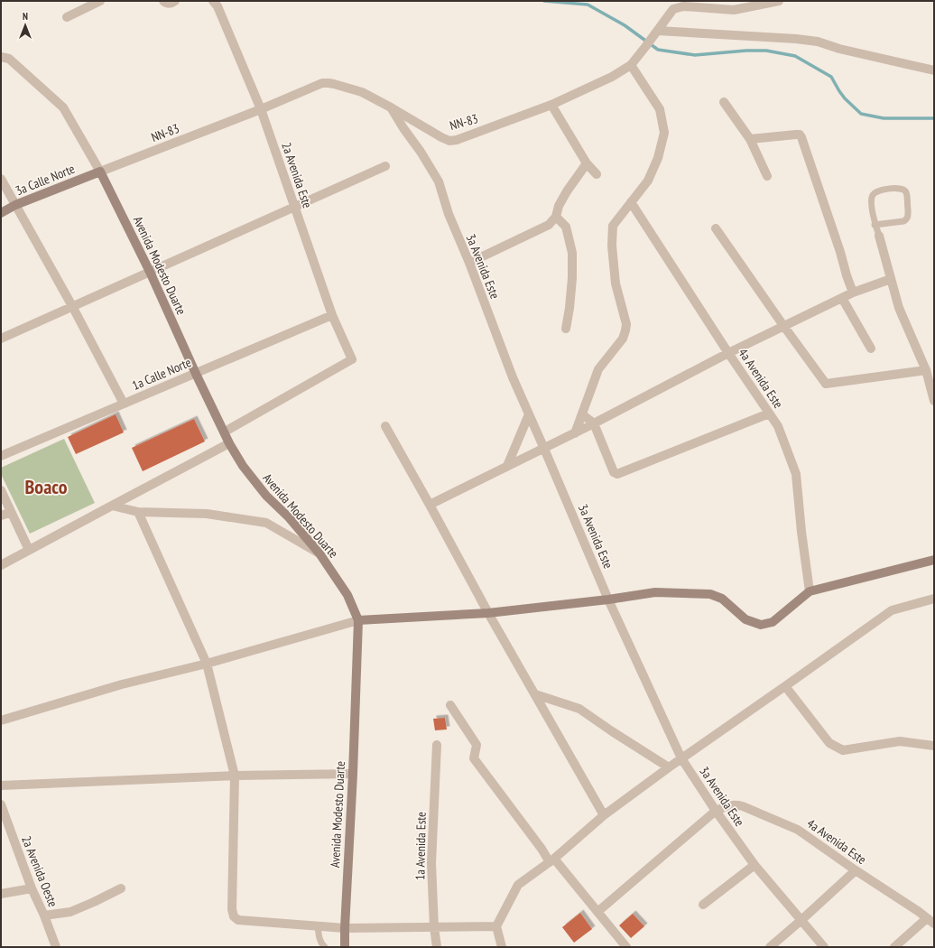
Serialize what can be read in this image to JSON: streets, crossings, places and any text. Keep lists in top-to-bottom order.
{
  "streets": {
    "main road": ["3a Calle Norte", "Avenida Modesto Duarte"],
    "street": [
      "NN-83",
      "2a Avenida Este",
      "3a Avenida Este",
      "1a Calle Norte",
      "4a Avenida Este",
      "1a Avenida Este",
      "2a Avenida Oeste"
    ]
  },
  "crossings": [
    ["NN-83", "2a Avenida Este"],
    ["NN-83", "3a Calle Norte"],
    ["NN-83", "Avenida Modesto Duarte"],
    ["NN-83", "3a Avenida Este"],
    ["2a Avenida Este", "Avenida Modesto Duarte"],
    ["2a Avenida Este", "1a Calle Norte"],
    ["3a Calle Norte", "Avenida Modesto Duarte"],
    ["Avenida Modesto Duarte", "1a Calle Norte"],
    ["3a Avenida Este", "4a Avenida Este"]
  ],
  "districts": ["Boaco"],
  "north": "top"
}
